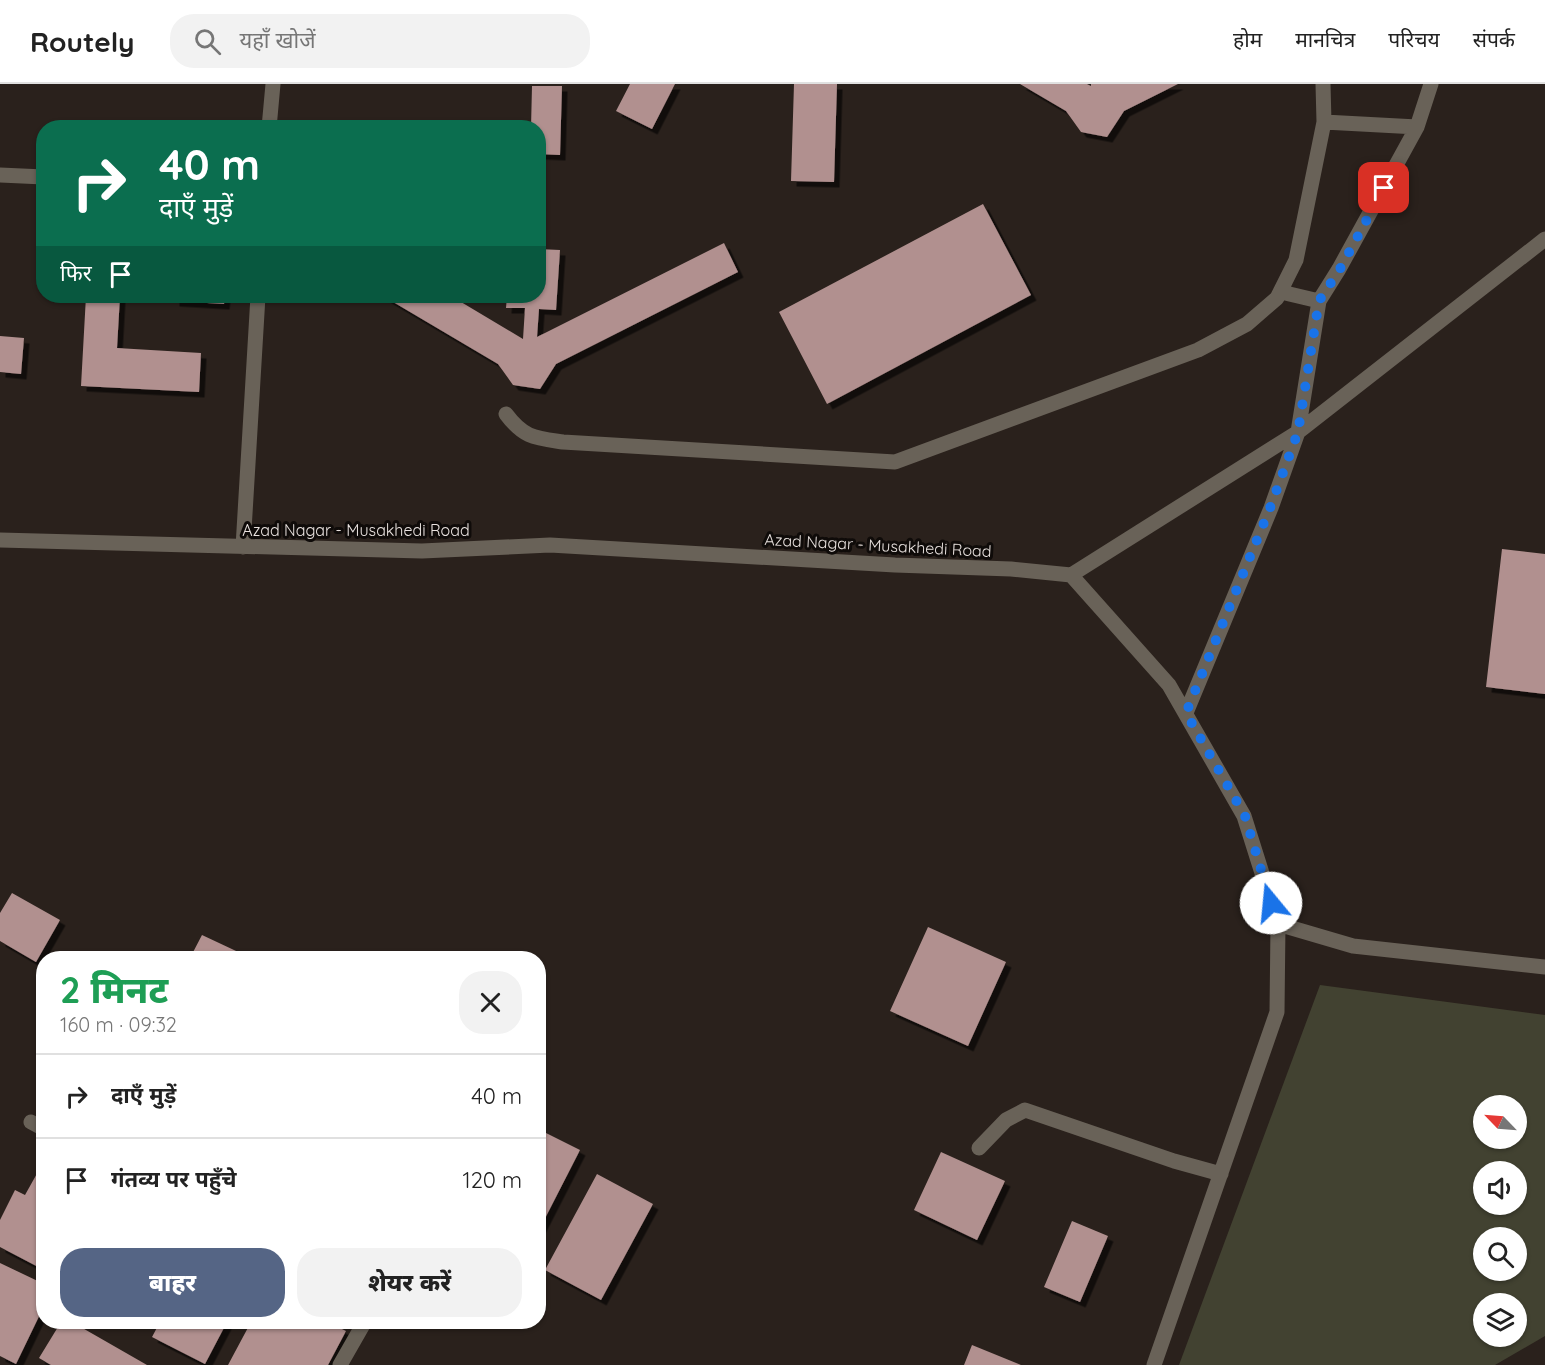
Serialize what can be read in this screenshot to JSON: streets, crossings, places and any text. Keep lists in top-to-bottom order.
{
  "streets": {
    "street": ["Azad Nagar - Musakhedi Road"]
  },
  "north": "top left",
  "page": {
    "header": "Routely",
    "search": "यहाँ खोजें",
    "nav": [
      "होम",
      "मानचित्र",
      "परिचय",
      "संपर्क"
    ],
    "turn": ["40 m", "दाएँ मुड़ें"],
    "then": "फिर",
    "heading": ["2 मिनट", "160 m · 09:32"],
    "list": [
      {
        "name": "दाएँ मुड़ें",
        "value": "40 m"
      },
      {
        "name": "गंतव्य पर पहुँचे",
        "value": "120 m"
      }
    ],
    "buttons": ["बाहर", "शेयर करें"]
  }
}
